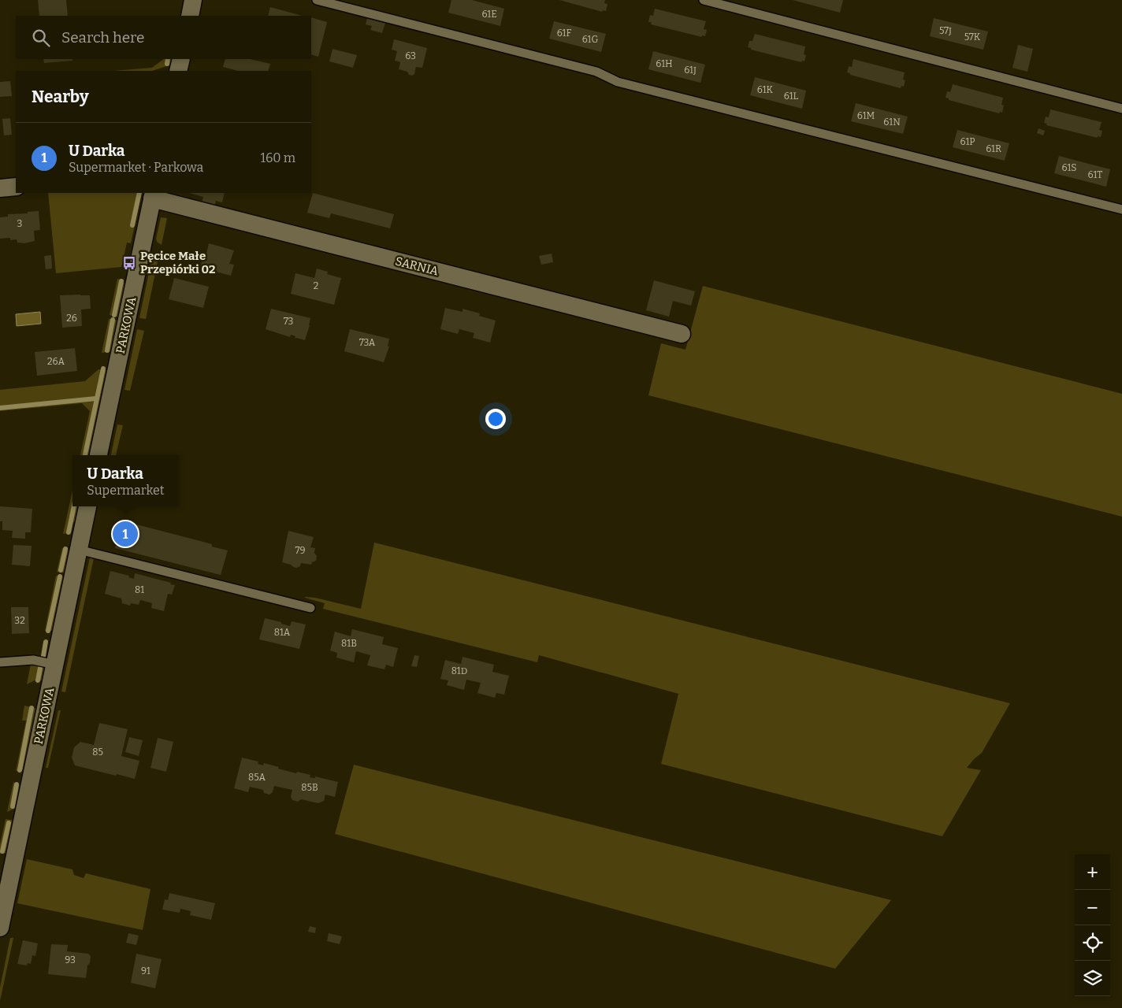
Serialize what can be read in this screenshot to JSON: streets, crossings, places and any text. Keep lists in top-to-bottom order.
{
  "streets": {
    "street": ["SARNIA", "PARKOWA"]
  },
  "crossings": [
    ["SARNIA", "PARKOWA"]
  ],
  "places": {
    "bus stop": ["Pęcice Małe Przepiórki 02"]
  },
  "house_numbers": [
    "61E",
    "57J",
    "61F",
    "57K",
    "61G",
    "63",
    "61H",
    "61J",
    "61K",
    "61L",
    "61M",
    "61N",
    "61P",
    "61R",
    "61S",
    "61T",
    "3",
    "2",
    "26",
    "73",
    "73A",
    "26A",
    "79",
    "81",
    "32",
    "81A",
    "81B",
    "81D",
    "85",
    "85A",
    "85B",
    "93",
    "91"
  ],
  "page": {
    "search": "Search here",
    "heading": "Nearby",
    "list": [
      {
        "mark": "1",
        "name": "U Darka",
        "note": "Supermarket · Parkowa",
        "value": "160 m"
      }
    ],
    "popup": ["U Darka", "Supermarket"],
    "pins": "1",
    "map_buttons": ["+", "−"]
  }
}
